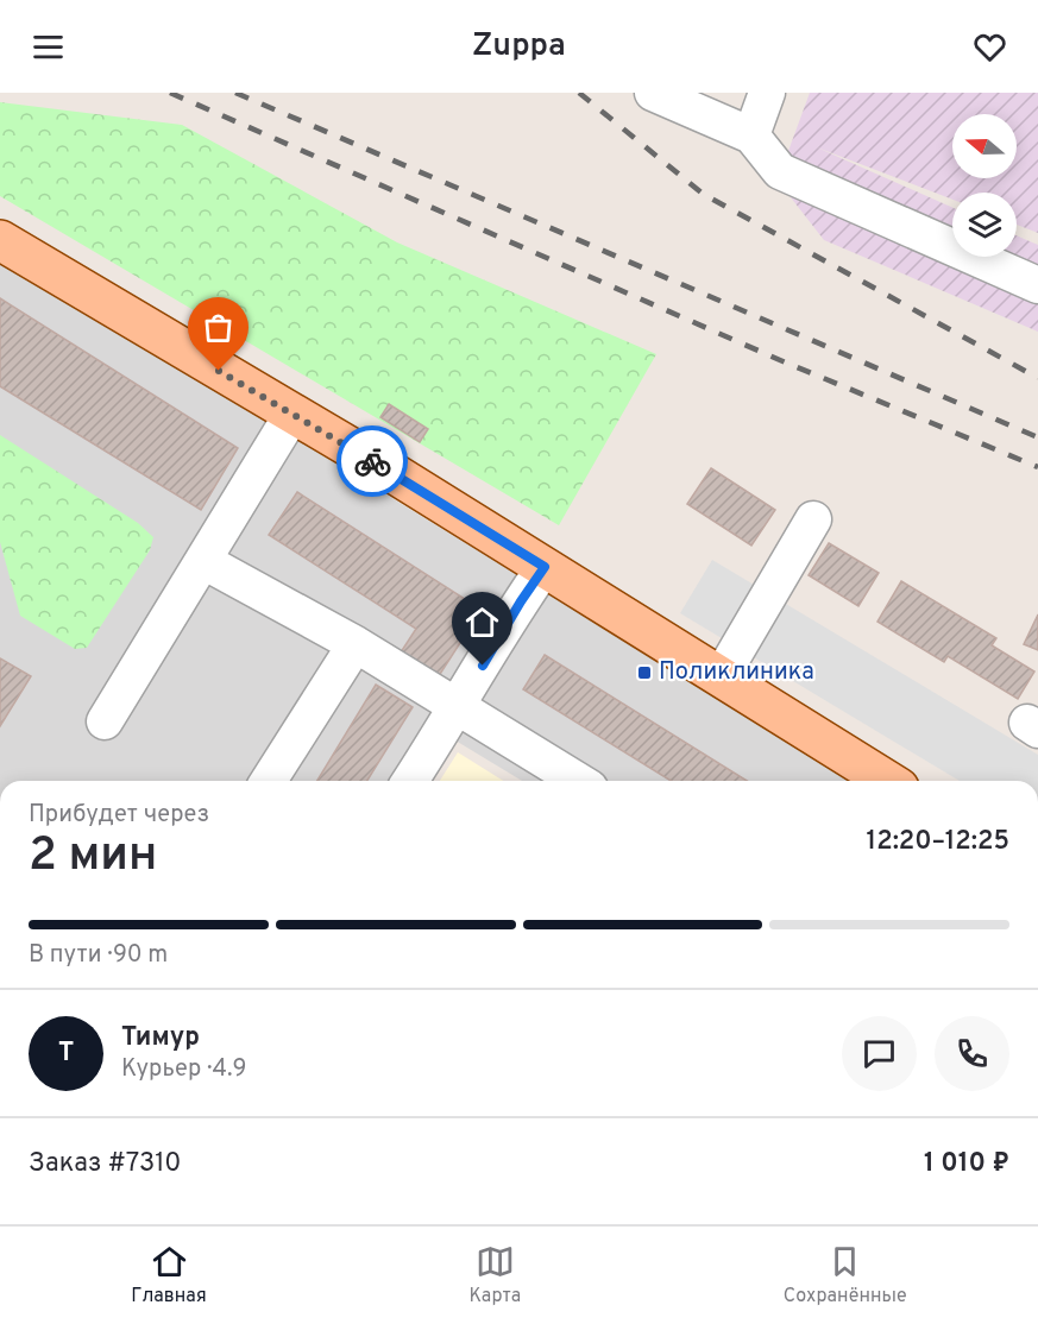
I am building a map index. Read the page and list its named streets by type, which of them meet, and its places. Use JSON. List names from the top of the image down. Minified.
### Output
{"places":{"transit":["Поликлиника"]},"north":"left","page":{"header":"Zuppa","heading":["2 мин","Прибудет через","12:20–12:25"],"panel":["Тимур","Курьер · 4.9","Заказ #7310","1 010 ₽"],"bar":"В пути · 90 m","round":"Т","tabs":["Главная","Карта","Сохранённые"]}}
